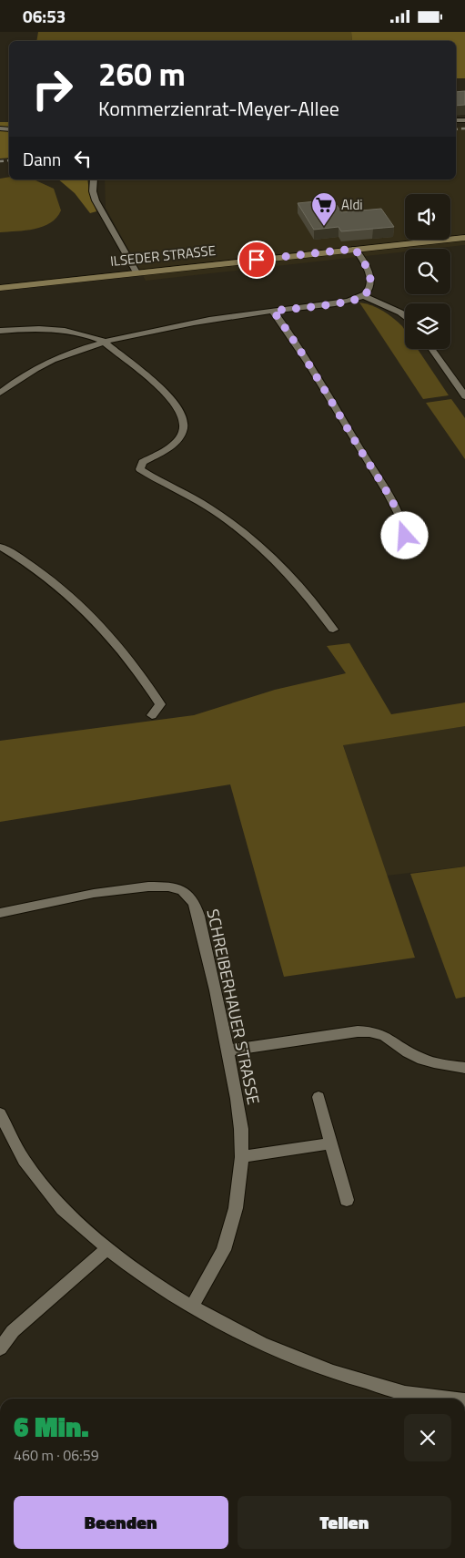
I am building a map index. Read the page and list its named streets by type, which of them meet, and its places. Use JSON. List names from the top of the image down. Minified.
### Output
{"streets":{"street":["ILSEDER STRASSE","SCHREIBERHAUER STRASSE"]},"places":{"supermarket":["Aldi"]},"page":{"status":"06:53","turn":["260 m","Kommerzienrat-Meyer-Allee"],"then":"Dann","heading":["6 Min.","460 m · 06:59"],"buttons":["Beenden","Teilen"]}}
